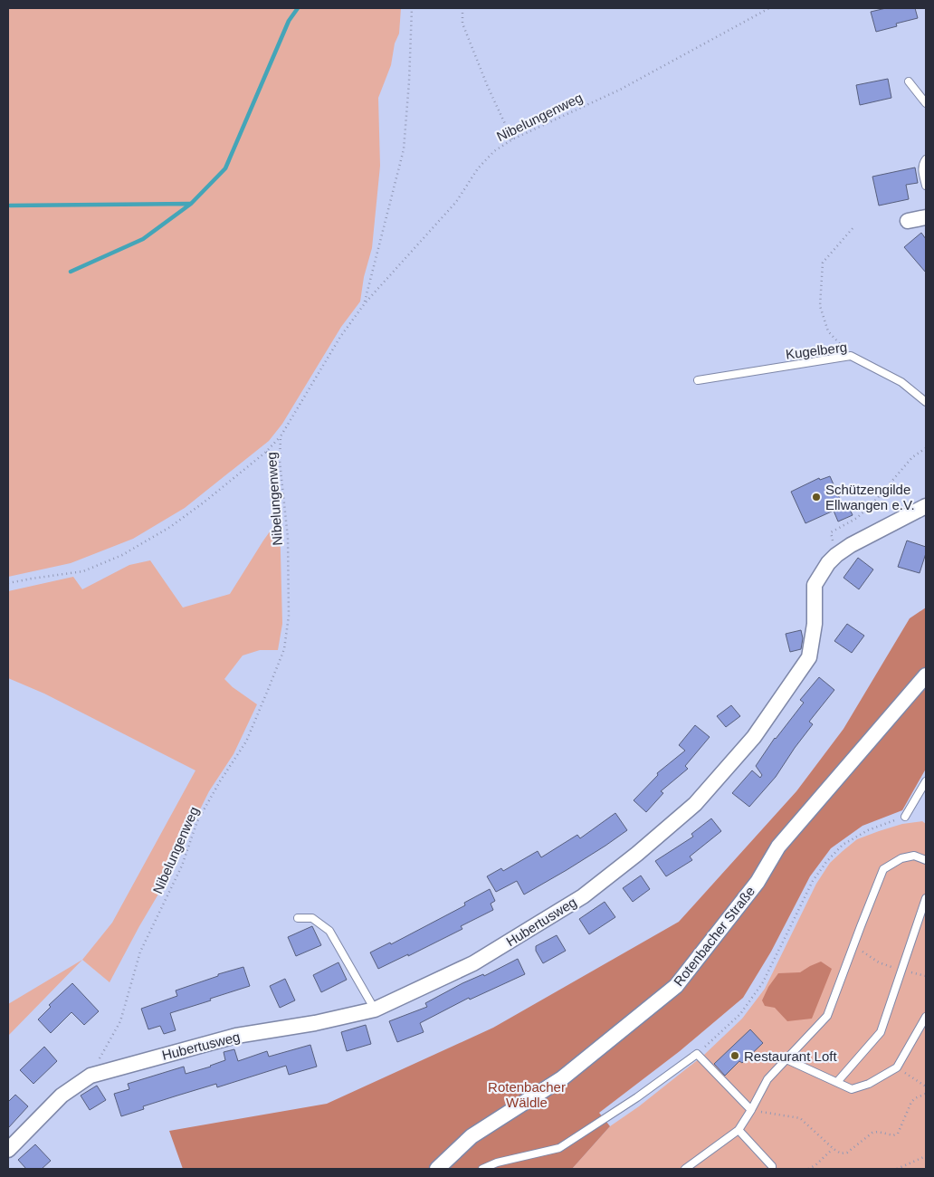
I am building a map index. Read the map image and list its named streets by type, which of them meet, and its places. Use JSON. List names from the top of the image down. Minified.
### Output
{"streets":{"street":["Hubertusweg","Rotenbacher Straße"],"lane":["Kugelberg"],"path":["Nibelungenweg"]},"crossings":[["Nibelungenweg","Hubertusweg"]],"parks":["Rotenbacher Wäldle"],"places":["Schützengilde Ellwangen e.V.","Restaurant Loft"]}
